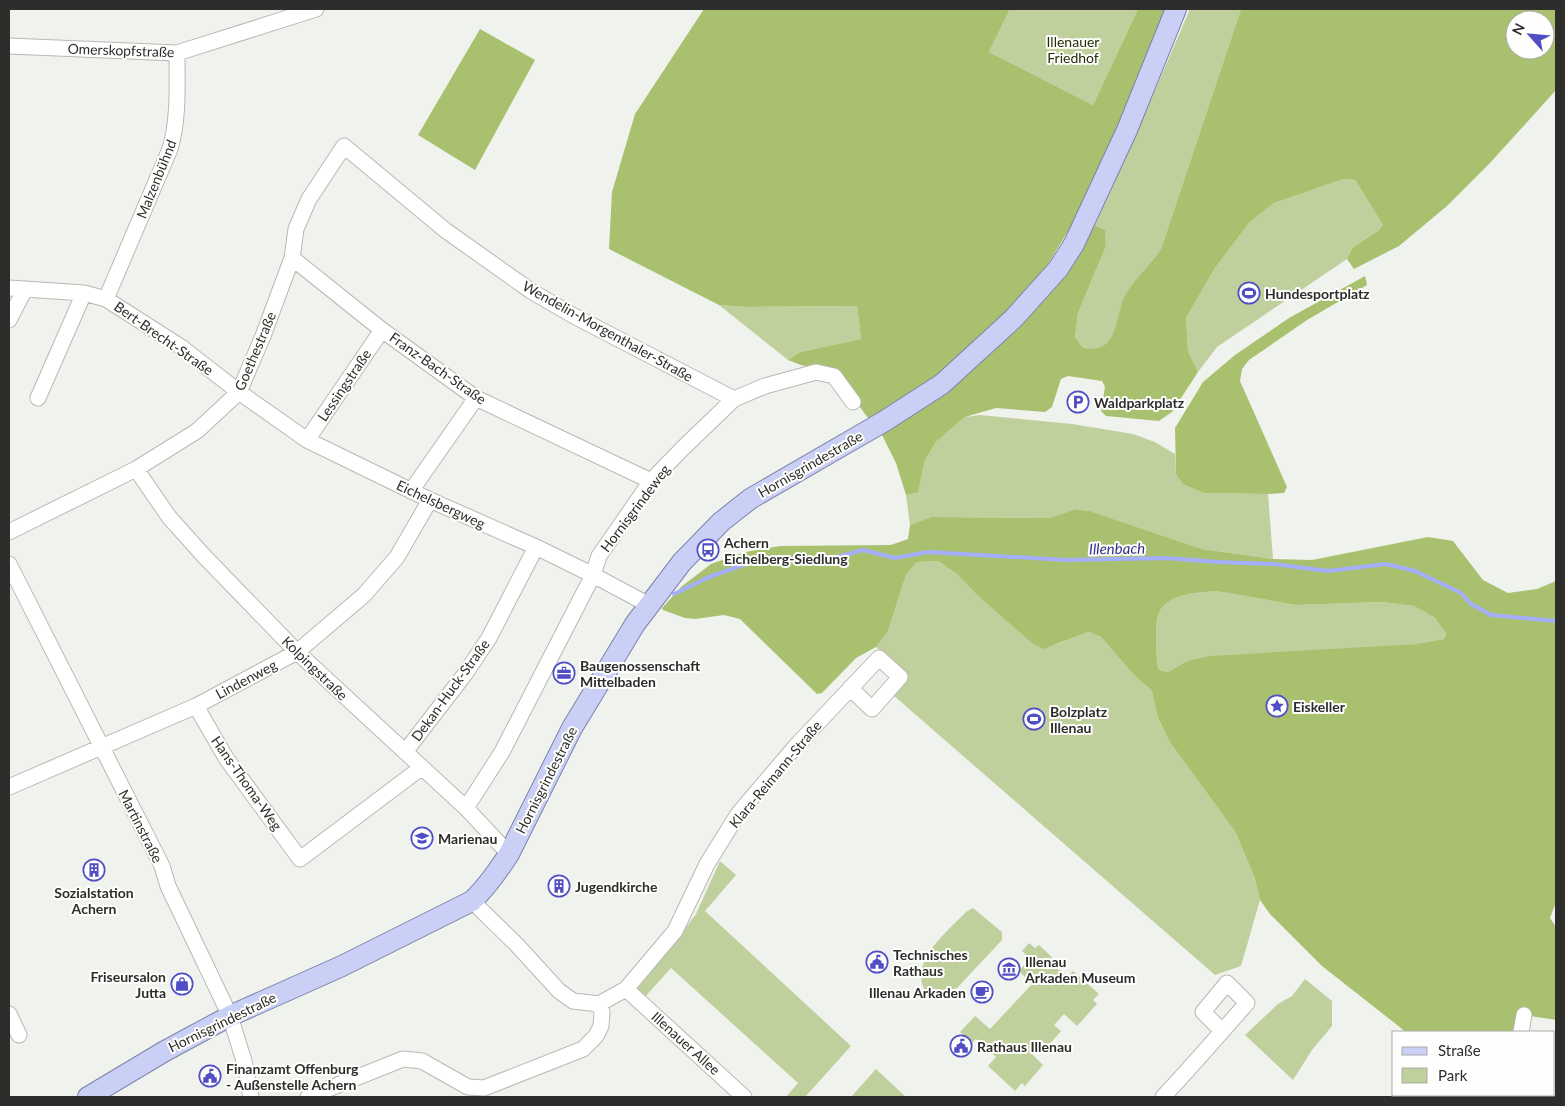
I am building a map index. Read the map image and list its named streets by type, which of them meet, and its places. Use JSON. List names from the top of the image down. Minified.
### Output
{"streets":{"main road":["Hornisgrindestraße"],"street":["Omerskopfstraße","Malzenbühnd","Wendelin-Morgenthaler-Straße","Bert-Brecht-Straße","Goethestraße","Franz-Bach-Straße","Lessingstraße","Eichelsbergweg","Hornisgrindeweg","Kolpingstraße","Lindenweg","Dekan-Huck-Straße","Klara-Reimann-Straße","Hans-Thoma-Weg","Martinstraße","Illenauer Allee"]},"crossings":[["Omerskopfstraße","Malzenbühnd"],["Malzenbühnd","Bert-Brecht-Straße"],["Wendelin-Morgenthaler-Straße","Goethestraße"],["Wendelin-Morgenthaler-Straße","Hornisgrindeweg"],["Bert-Brecht-Straße","Goethestraße"],["Bert-Brecht-Straße","Eichelsbergweg"],["Goethestraße","Franz-Bach-Straße"],["Goethestraße","Eichelsbergweg"],["Goethestraße","Kolpingstraße"],["Franz-Bach-Straße","Lessingstraße"],["Franz-Bach-Straße","Hornisgrindeweg"],["Lessingstraße","Eichelsbergweg"],["Hornisgrindestraße","Eichelsbergweg"],["Hornisgrindestraße","Kolpingstraße"],["Hornisgrindestraße","Martinstraße"],["Eichelsbergweg","Hornisgrindeweg"],["Eichelsbergweg","Lindenweg"],["Eichelsbergweg","Dekan-Huck-Straße"],["Hornisgrindeweg","Kolpingstraße"],["Kolpingstraße","Lindenweg"],["Kolpingstraße","Dekan-Huck-Straße"],["Kolpingstraße","Hans-Thoma-Weg"],["Lindenweg","Hans-Thoma-Weg"],["Lindenweg","Martinstraße"],["Klara-Reimann-Straße","Illenauer Allee"]],"water":["Illenbach"],"parks":["Illenauer Friedhof"],"places":{"sports":["Hundesportplatz","Bolzplatz Illenau"],"parking":["Waldparkplatz"],"bus stop":["Achern Eichelberg-Siedlung"],"office":["Baugenossenschaft Mittelbaden"],"place":["Eiskeller"],"school or university":["Marienau"],"building":["Sozialstation Achern","Jugendkirche"],"public building":["Technisches Rathaus","Rathaus Illenau","Finanzamt Offenburg - Außenstelle Achern"],"museum":["Illenau Arkaden Museum"],"shop":["Friseursalon Jutta"],"cafe":["Illenau Arkaden"]},"legend":["Straße","Park"],"north":"top left"}
